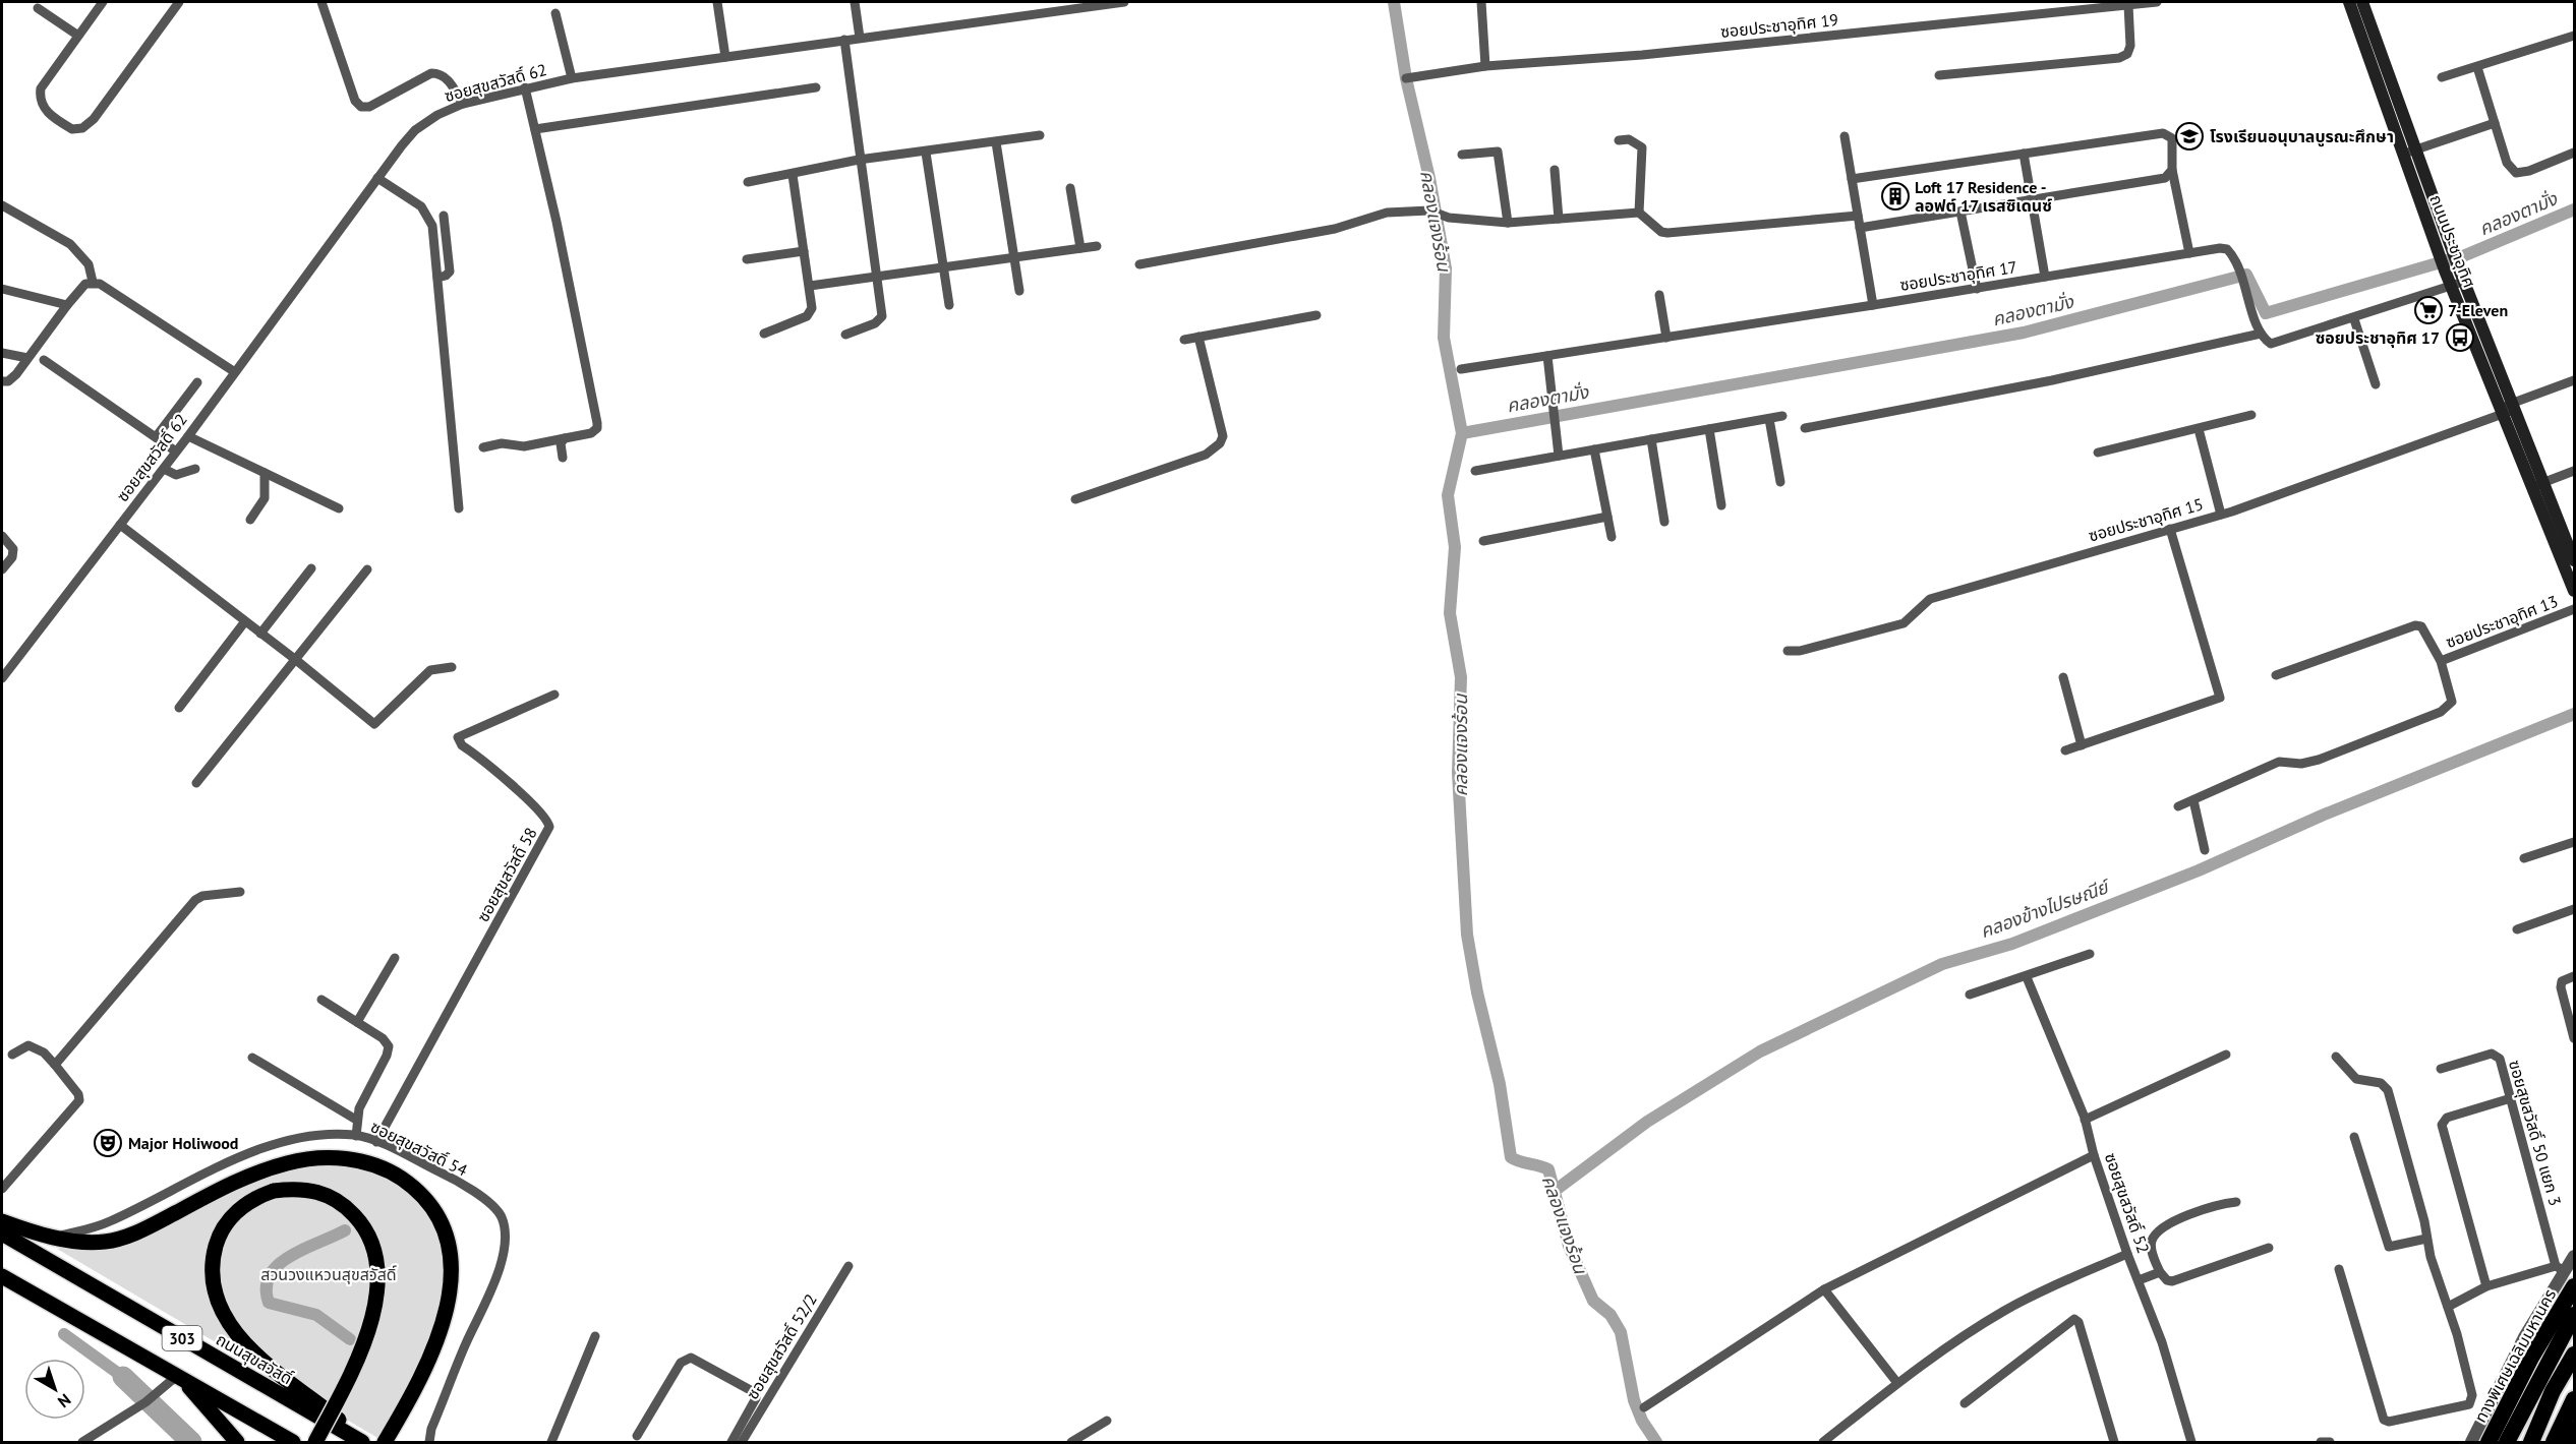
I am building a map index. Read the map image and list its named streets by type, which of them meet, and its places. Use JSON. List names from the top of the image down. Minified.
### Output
{"streets":{"highway":["ทางพิเศษเฉลิมมหานคร"],"main road":["ถนนประชาอุทิศ","303","ถนนสุขสวัสดิ์"],"street":["ซอยประชาอุทิศ 19","ซอยสุขสวัสดิ์ 62","ซอยประชาอุทิศ 17","ซอยประชาอุทิศ 15","ซอยประชาอุทิศ 13","ซอยสุขสวัสดิ์ 58","ฃอยสุขสวัสดิ์ 50 แยก 3","ซอยสุขสวัสดิ์ 54","ซอยสุขสวัสดิ์ 52","ซอยสุขสวัสดิ์ 52/2"]},"crossings":[["ถนนประชาอุทิศ","ซอยประชาอุทิศ 15"],["ซอยสุขสวัสดิ์ 58","ซอยสุขสวัสดิ์ 54"]],"water":["คลองตามั่ง","คลองแจงร้อน","คลองข้างไปรษณีย์"],"parks":["สวนวงแหวนสุขสวัสดิ์"],"places":{"school or university":["โรงเรียนอนุบาลบูรณะศึกษา"],"building":["Loft 17 Residence - ลอฟต์ 17 เรสซิเดนซ์"],"supermarket":["7-Eleven"],"bus stop":["ซอยประชาอุทิศ 17"],"theatre":["Major Holiwood"]},"north":"bottom right"}
